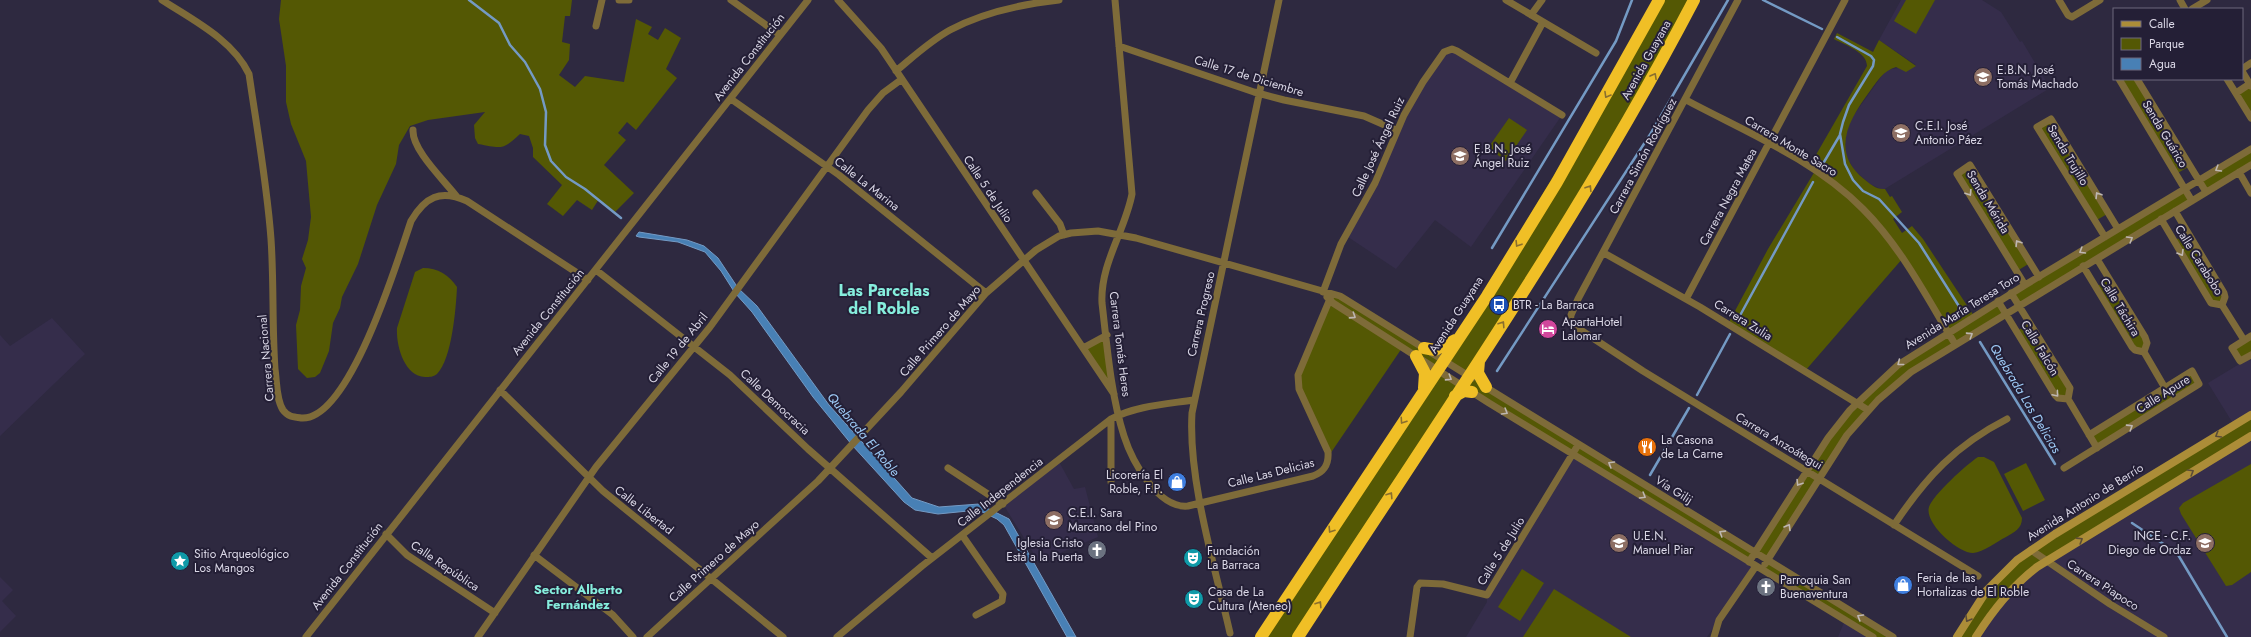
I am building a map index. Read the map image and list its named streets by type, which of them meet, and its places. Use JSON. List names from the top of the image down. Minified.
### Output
{"streets":{"highway":["Avenida Guayana"],"street":["Avenida Constitución","Calle 17 de Diciembre","Senda Guárico","Carrera Monte Sacro","Calle José Ángel Ruiz","Senda Trujillo","Carrera Simón Rodríguez","Calle La Marina","Calle 5 de Julio","Carrera Negra Matea","Senda Mérida","Calle Carabobo","Calle Táchira","Avenida María Teresa Toro","Carrera Progreso","Carrera Zulia","Calle Primero de Mayo","Carrera Tomás Heres","Calle 19 de Abril","Calle Falcón","Carrera Nacional","Calle Apure","Calle Democracia","Carrera Anzoátegui","Calle Las Delicias","Vía Gilij","Calle Independencia","Avenida Antonio de Berrío","Calle Libertad","Calle República","Carrera Piapoco"]},"crossings":[["Avenida Constitución","Calle La Marina"],["Avenida Constitución","Carrera Nacional"],["Avenida Constitución","Calle Democracia"],["Avenida Constitución","Calle Libertad"],["Avenida Constitución","Calle República"],["Avenida Guayana","Calle Primero de Mayo"],["Avenida Guayana","Vía Gilij"],["Calle 17 de Diciembre","Calle José Ángel Ruiz"],["Calle 17 de Diciembre","Carrera Progreso"],["Calle 17 de Diciembre","Carrera Tomás Heres"],["Senda Guárico","Avenida María Teresa Toro"],["Carrera Monte Sacro","Carrera Simón Rodríguez"],["Carrera Monte Sacro","Carrera Negra Matea"],["Carrera Monte Sacro","Avenida María Teresa Toro"],["Calle José Ángel Ruiz","Calle Primero de Mayo"],["Senda Trujillo","Avenida María Teresa Toro"],["Carrera Simón Rodríguez","Carrera Zulia"],["Carrera Simón Rodríguez","Carrera Anzoátegui"],["Calle La Marina","Calle Primero de Mayo"],["Calle La Marina","Calle 19 de Abril"],["Calle 5 de Julio","Calle Primero de Mayo"],["Calle 5 de Julio","Carrera Tomás Heres"],["Calle 5 de Julio","Calle 19 de Abril"],["Calle 5 de Julio","Vía Gilij"],["Carrera Negra Matea","Carrera Zulia"],["Senda Mérida","Avenida María Teresa Toro"],["Calle Carabobo","Avenida María Teresa Toro"],["Calle Táchira","Avenida María Teresa Toro"],["Calle Táchira","Calle Apure"],["Avenida María Teresa Toro","Carrera Zulia"],["Avenida María Teresa Toro","Calle Falcón"],["Avenida María Teresa Toro","Carrera Anzoátegui"],["Avenida María Teresa Toro","Vía Gilij"],["Carrera Progreso","Calle Primero de Mayo"],["Carrera Progreso","Carrera Tomás Heres"],["Carrera Progreso","Calle Las Delicias"],["Carrera Progreso","Calle Independencia"],["Calle Primero de Mayo","Carrera Tomás Heres"],["Calle Primero de Mayo","Calle Democracia"],["Calle Primero de Mayo","Calle Las Delicias"],["Calle Primero de Mayo","Vía Gilij"],["Calle Primero de Mayo","Calle Libertad"],["Carrera Tomás Heres","Calle Las Delicias"],["Carrera Tomás Heres","Calle Independencia"],["Calle 19 de Abril","Calle Democracia"],["Calle 19 de Abril","Calle Libertad"],["Calle 19 de Abril","Calle República"],["Calle Falcón","Calle Apure"],["Calle Democracia","Calle Independencia"],["Avenida Antonio de Berrío","Carrera Piapoco"]],"districts":["Las Parcelas del Roble","Sector Alberto Fernández"],"water":["Quebrada Las Delicias","Quebrada El Roble"],"places":{"school or university":["E.B.N. José Tomás Machado","C.E.I. José Antonio Páez","E.B.N. José Ángel Ruiz","C.E.I. Sara Marcano del Pino","U.E.N. Manuel Piar","INCE - C.F. Diego de Ordaz"],"bus stop":["BTR - La Barraca"],"hotel":["ApartaHotel Lalomar"],"restaurant":["La Casona de La Carne"],"shop":["Licorería El Roble, F.P.","Feria de las Hortalizas de El Roble"],"church":["Iglesia Cristo Está a la Puerta","Parroquia San Buenaventura"],"theatre":["Fundación La Barraca","Casa de La Cultura (Ateneo)"],"place":["Sitio Arqueológico Los Mangos"]},"legend":["Calle","Parque","Agua"]}
